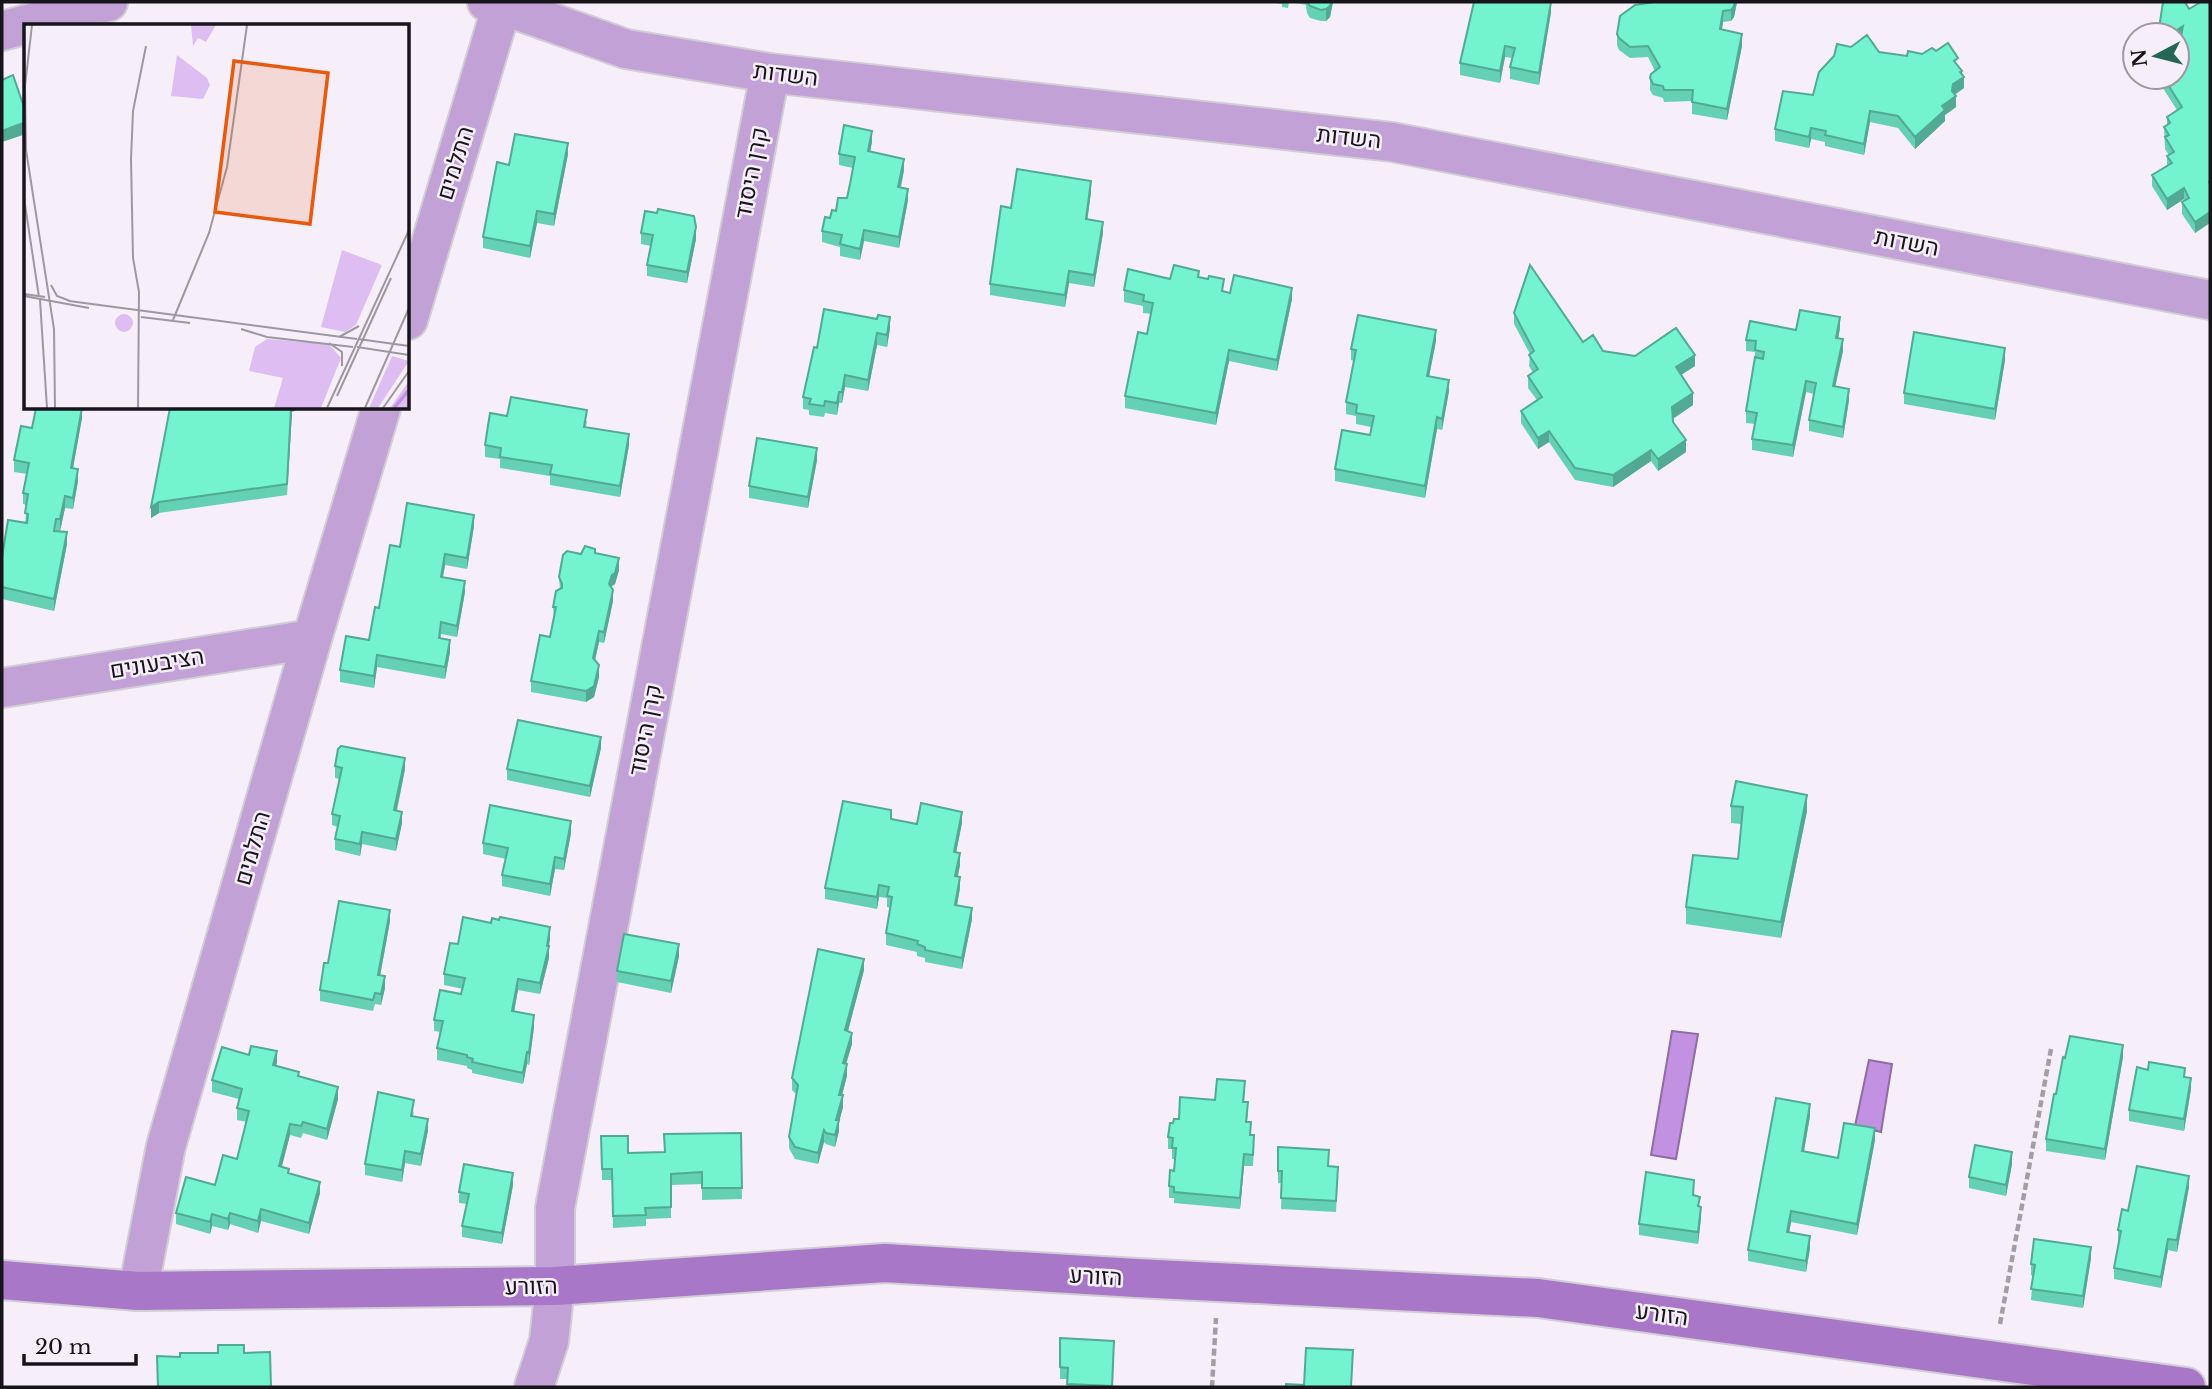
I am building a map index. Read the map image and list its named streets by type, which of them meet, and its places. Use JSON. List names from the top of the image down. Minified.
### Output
{"streets":{"street":["השדות","התלמים","קרן היסוד","הציבעונים","הזורע"]},"crossings":[["השדות","התלמים"],["השדות","קרן היסוד"],["התלמים","הציבעונים"],["התלמים","הזורע"],["קרן היסוד","הזורע"]],"scale_bar":"20 m","north":"left"}
